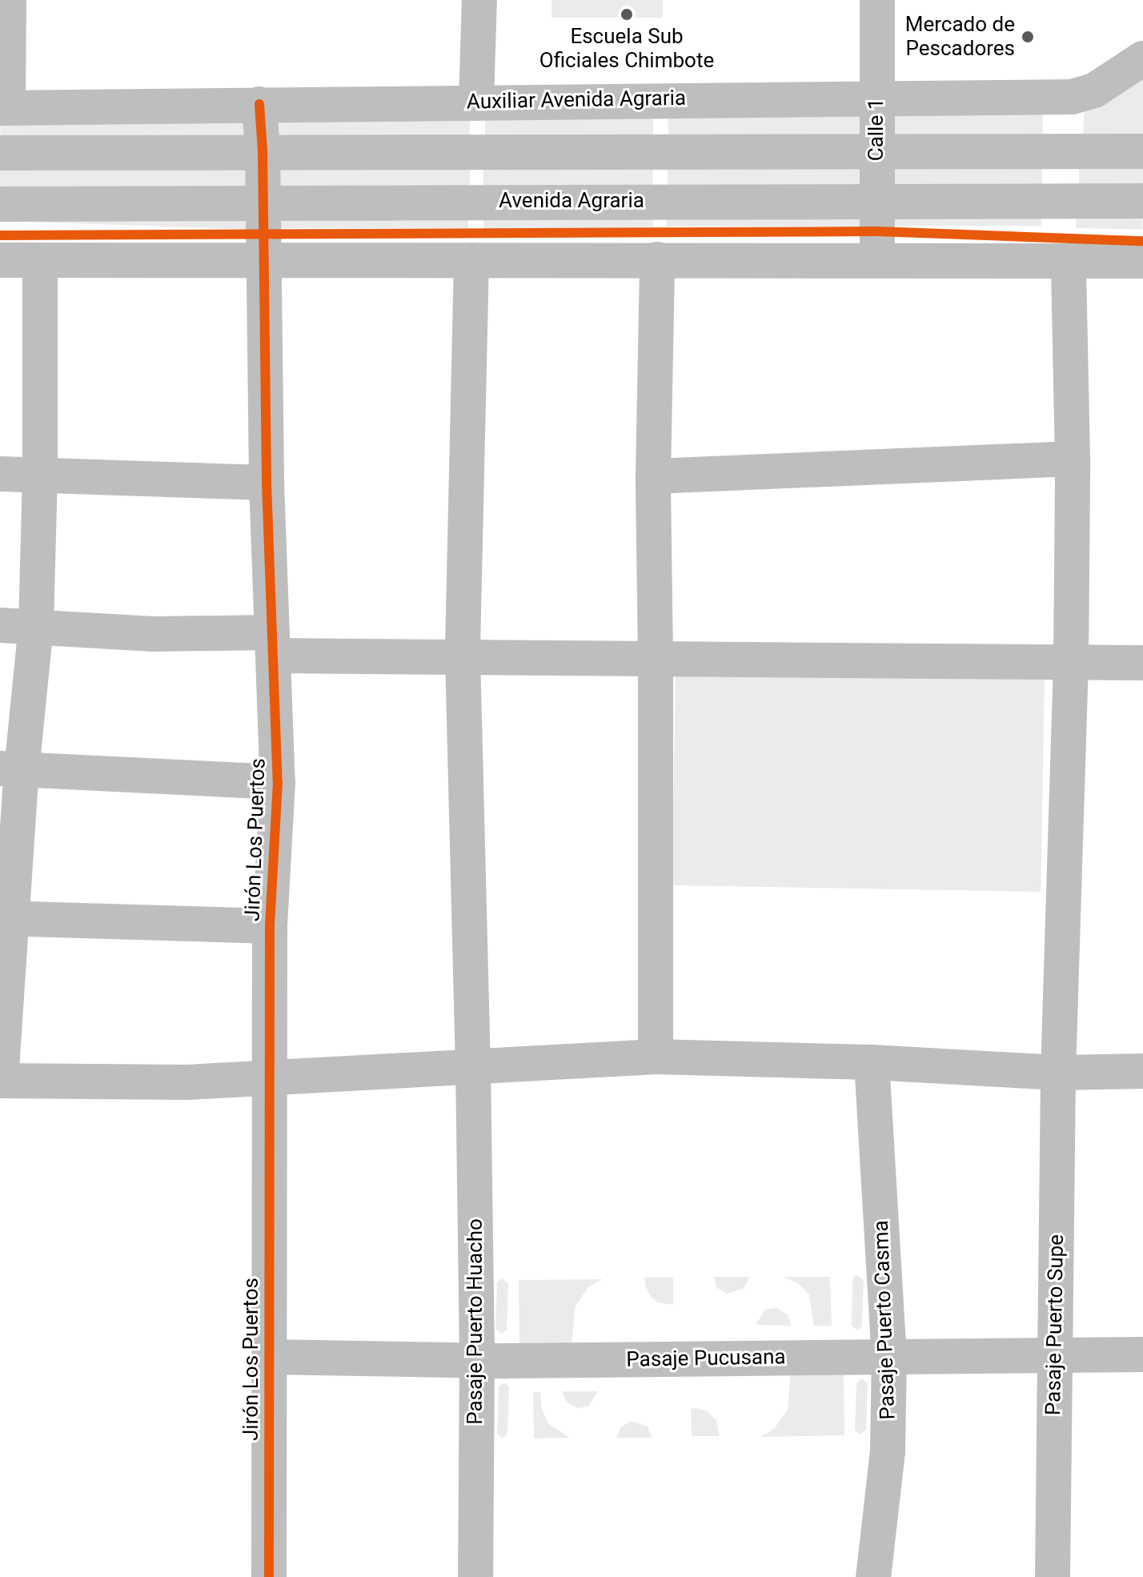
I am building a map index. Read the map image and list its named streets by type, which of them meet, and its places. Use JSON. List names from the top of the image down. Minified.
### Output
{"streets":{"street":["Auxiliar Avenida Agraria","Calle 1","Avenida Agraria","Jirón Los Puertos","Pasaje Puerto Casma","Pasaje Puerto Huacho","Pasaje Puerto Supe","Pasaje Pucusana"]},"crossings":[["Auxiliar Avenida Agraria","Calle 1"],["Auxiliar Avenida Agraria","Jirón Los Puertos"],["Calle 1","Avenida Agraria"],["Avenida Agraria","Jirón Los Puertos"],["Jirón Los Puertos","Pasaje Pucusana"],["Pasaje Puerto Casma","Pasaje Pucusana"],["Pasaje Puerto Huacho","Pasaje Pucusana"],["Pasaje Puerto Supe","Pasaje Pucusana"]],"places":["Escuela Sub Oficiales Chimbote","Mercado de Pescadores"]}
